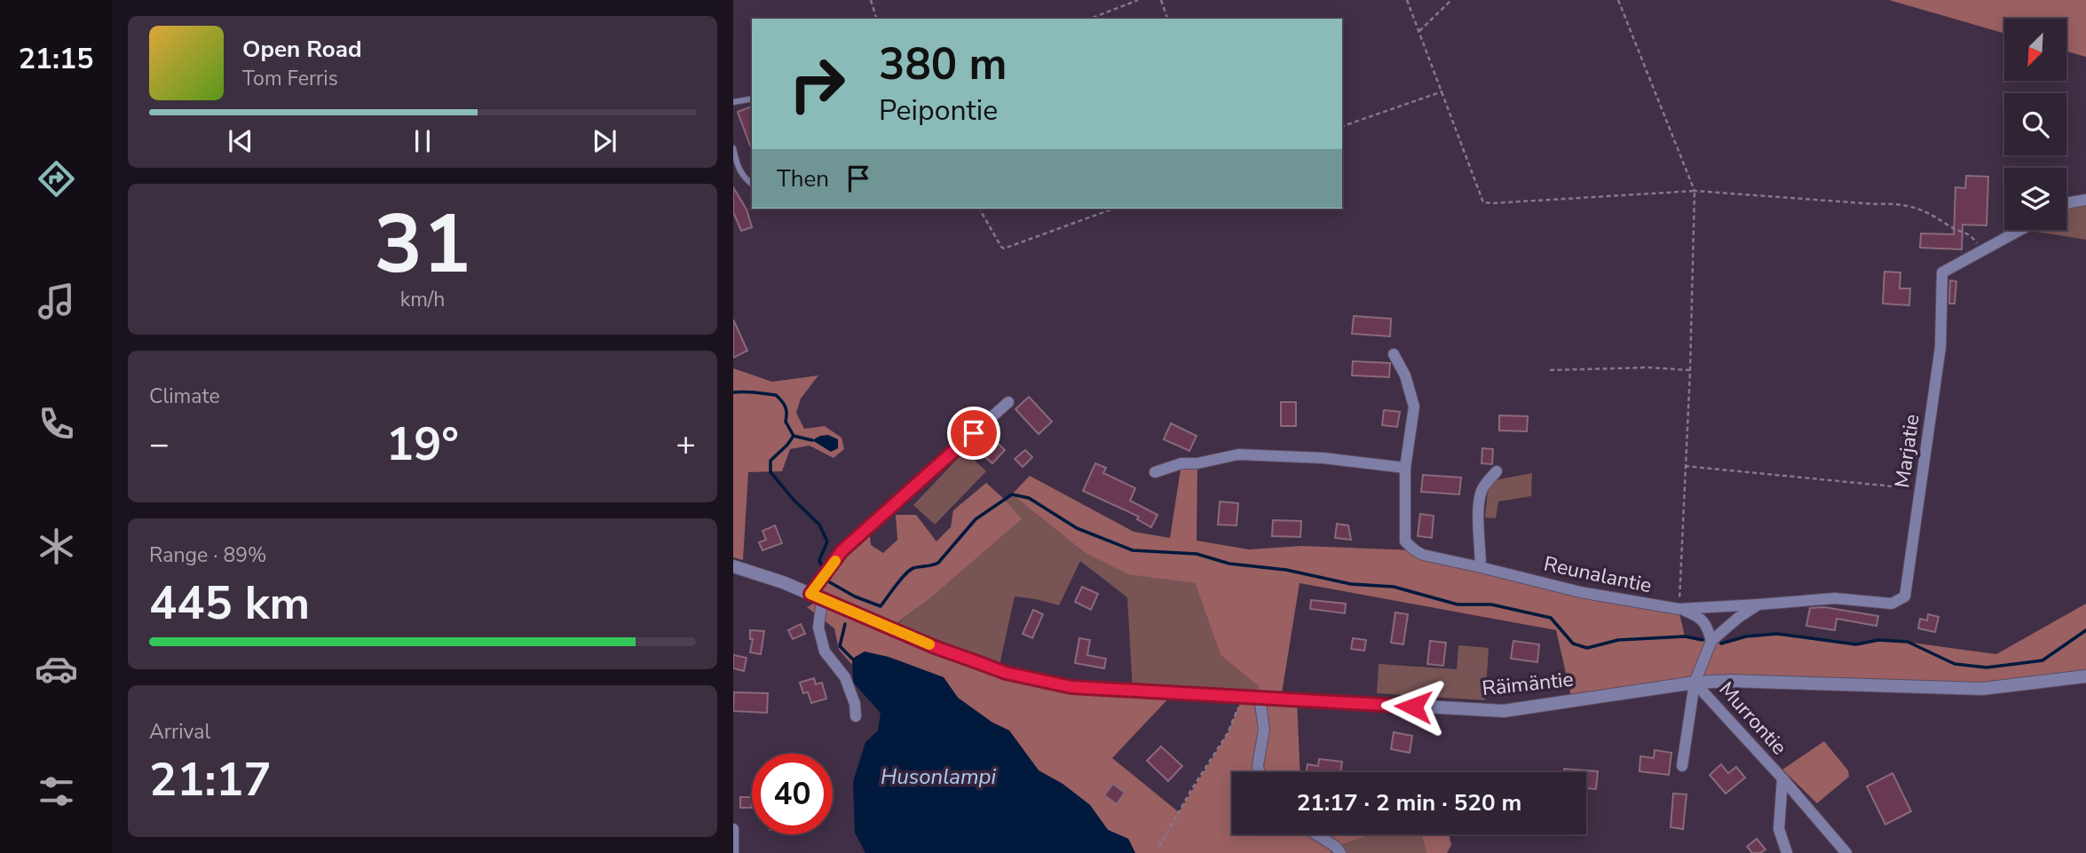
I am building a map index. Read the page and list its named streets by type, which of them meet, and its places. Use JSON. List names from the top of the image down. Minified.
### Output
{"streets":{"street":["Marjatie","Reunalantie","Räimäntie","Murrontie"]},"crossings":[["Marjatie","Reunalantie"],["Räimäntie","Murrontie"]],"water":["Husonlampi"],"north":"bottom left","page":{"tabs":"21:15","turn":["380 m","Peipontie"],"song":["Open Road","Tom Ferris"],"then":"Then","tile":[["31","km/h"],"Climate",["Range · 89%","445 km"],["Arrival","21:17"]],"heat":["−","19°","+"],"limit":"40","trip":"21:17 · 2 min · 520 m"}}
